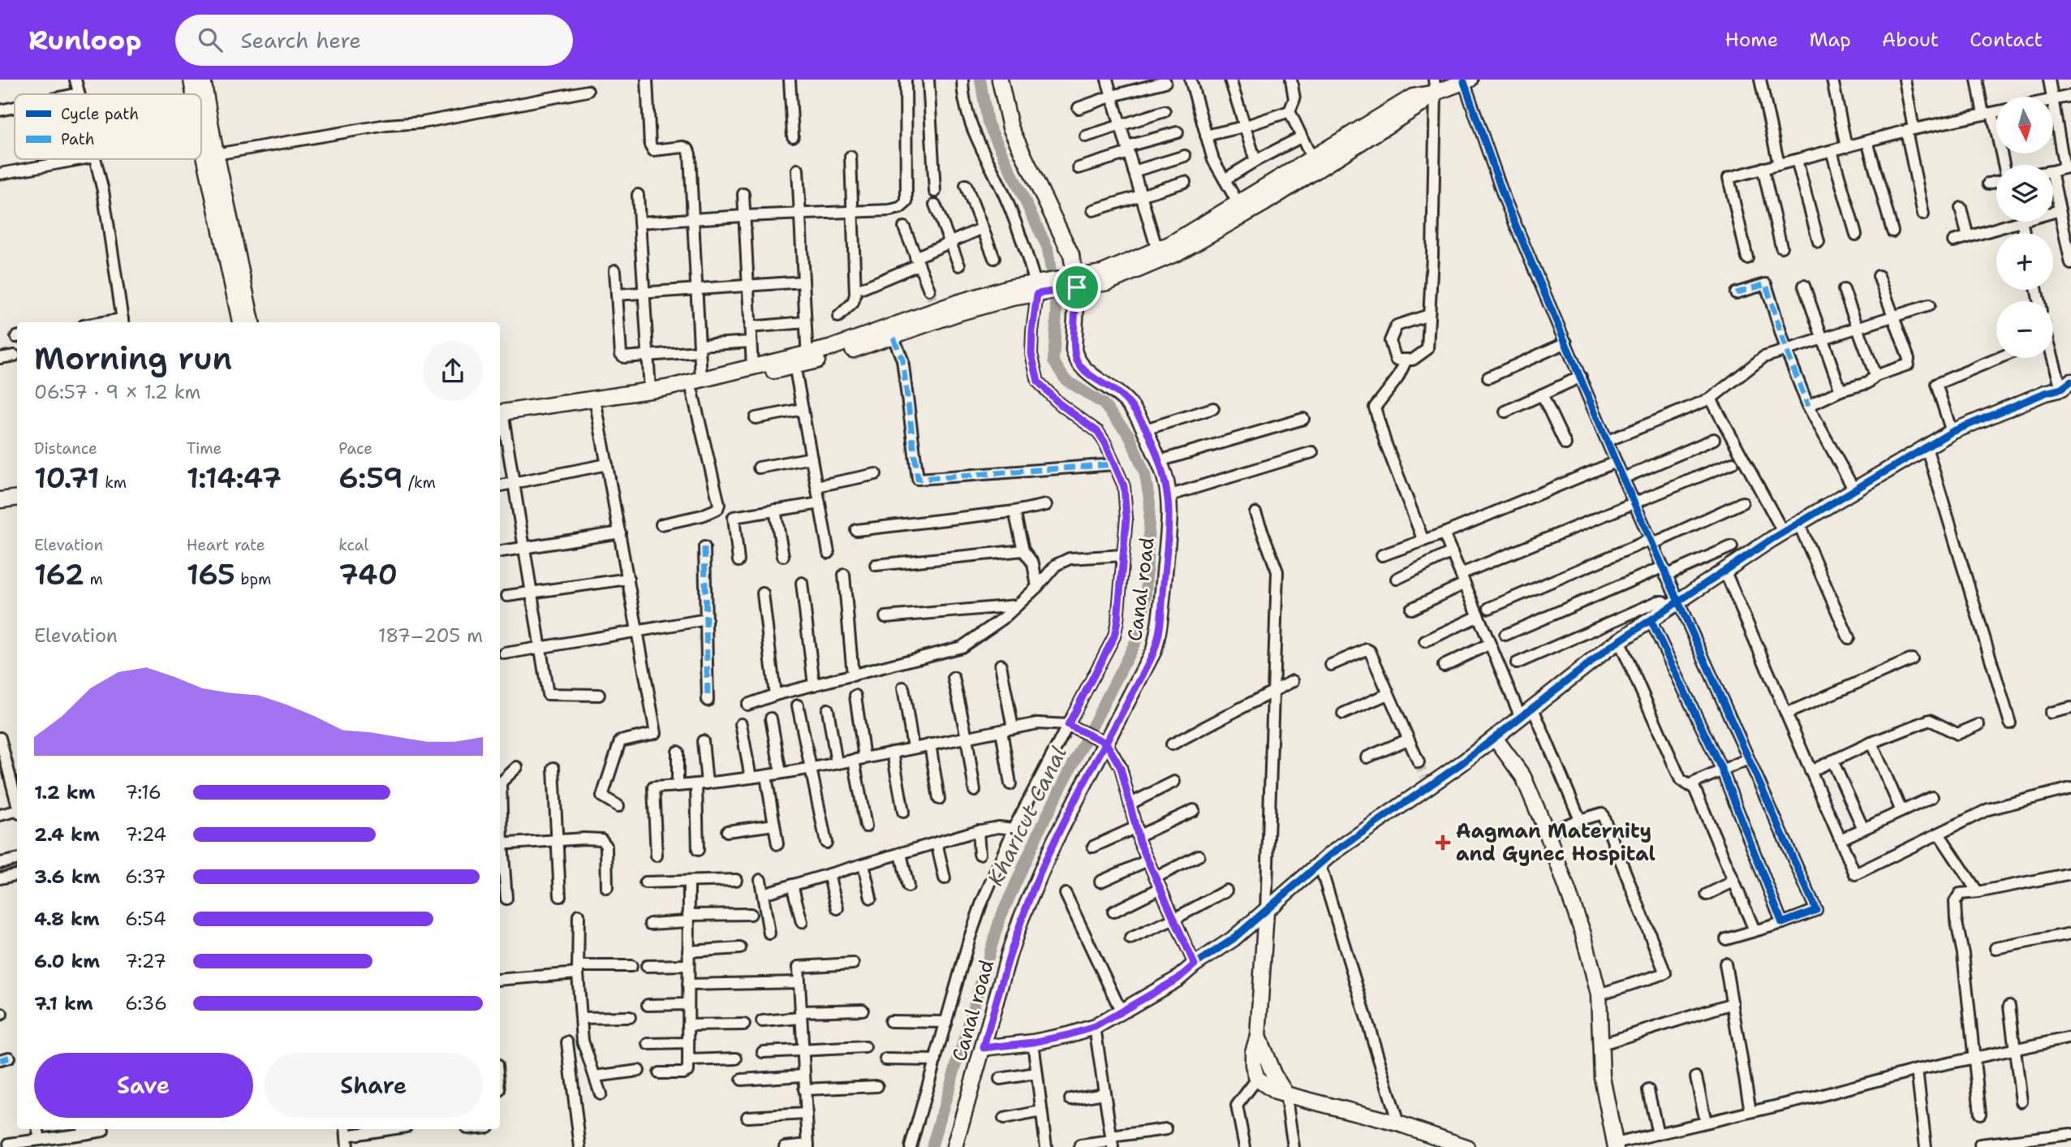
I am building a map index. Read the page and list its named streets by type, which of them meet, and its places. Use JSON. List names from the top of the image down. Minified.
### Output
{"streets":{"street":["Canal road"]},"water":["Kharicut Canal"],"places":{"health":["Aagman Maternity and Gynec Hospital"]},"legend":["Cycle path","Path"],"north":"bottom","page":{"header":"Runloop","search":"Search here","nav":["Home","Map","About","Contact"],"map_buttons":["+","−"],"heading":["Morning run","06:57 · 9 × 1.2 km"],"stats":[["Distance","10.71 km"],["Time","1:14:47"],["Pace","6:59 /km"],["Elevation","162 m"],["Heart rate","165 bpm"],["kcal","740"]],"chart":["Elevation","187–205 m"],"list":[{"name":"1.2 km","note":"7:16"},{"name":"2.4 km","note":"7:24"},{"name":"3.6 km","note":"6:37"},{"name":"4.8 km","note":"6:54"},{"name":"6.0 km","note":"7:27"},{"name":"7.1 km","note":"6:36"}],"buttons":["Save","Share"]}}
